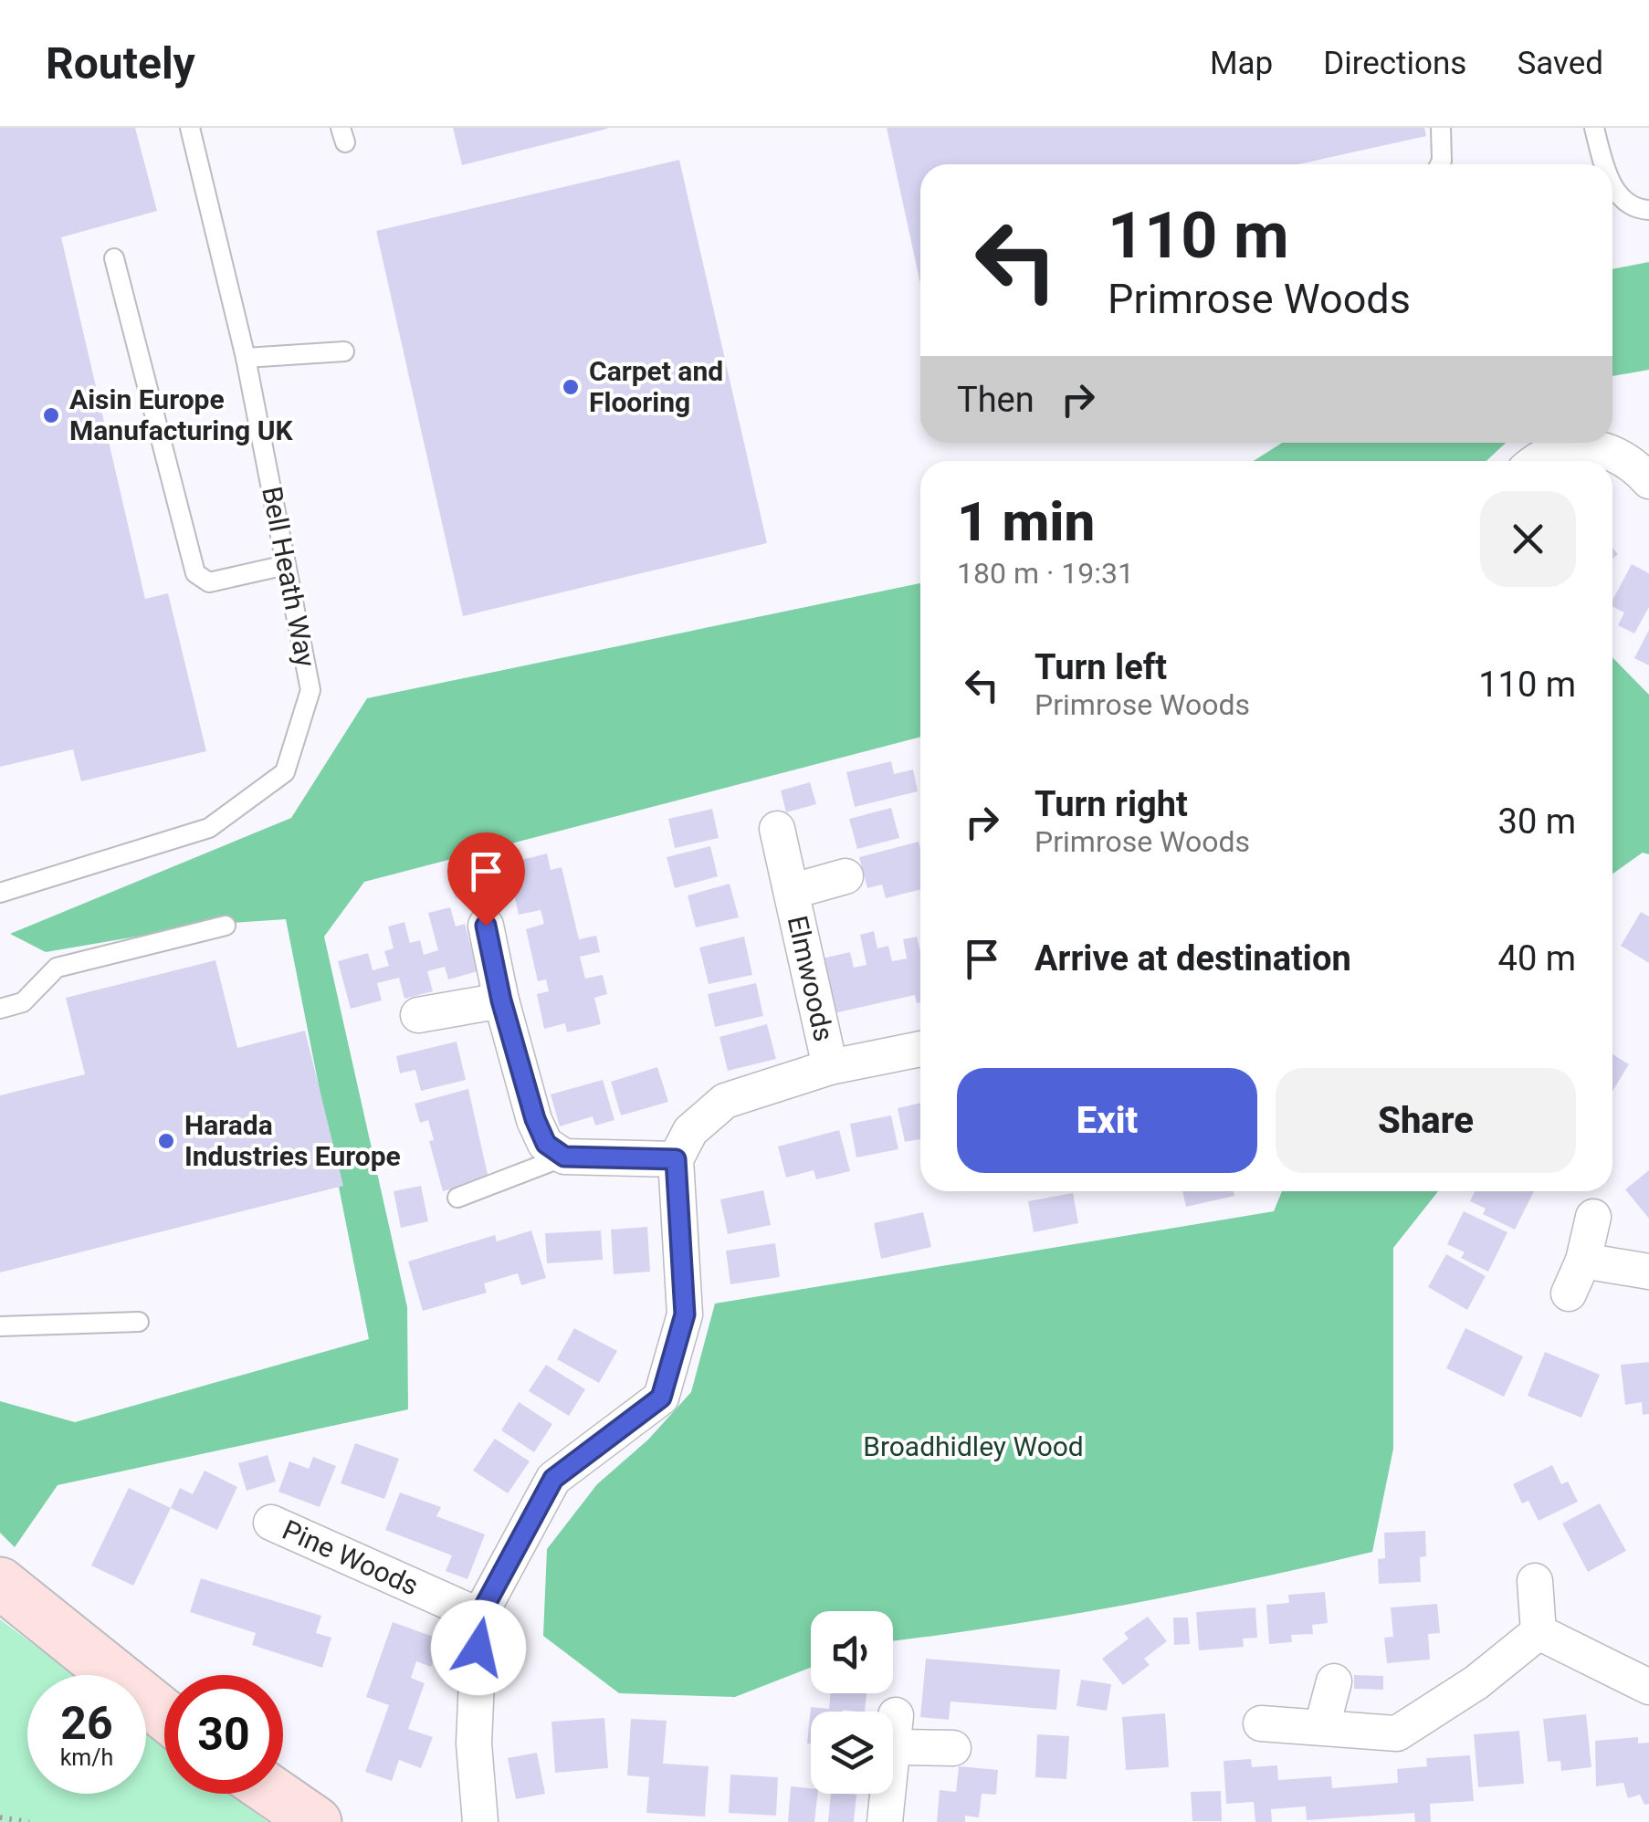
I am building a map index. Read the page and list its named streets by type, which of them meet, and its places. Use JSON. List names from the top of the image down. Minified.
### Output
{"streets":{"street":["Elmwoods","Pine Woods"],"lane":["Bell Heath Way"]},"parks":["Broadhidley Wood"],"places":["Carpet and Flooring","Aisin Europe Manufacturing UK","Harada Industries Europe"],"page":{"header":"Routely","nav":["Map","Directions","Saved"],"turn":["110 m","Primrose Woods"],"then":"Then","heading":["1 min","180 m · 19:31"],"list":[{"name":"Turn left","note":"Primrose Woods","value":"110 m"},{"name":"Turn right","note":"Primrose Woods","value":"30 m"},{"name":"Arrive at destination","value":"40 m"}],"buttons":["Exit","Share"],"speed":"26 km/h","limit":"30"}}
